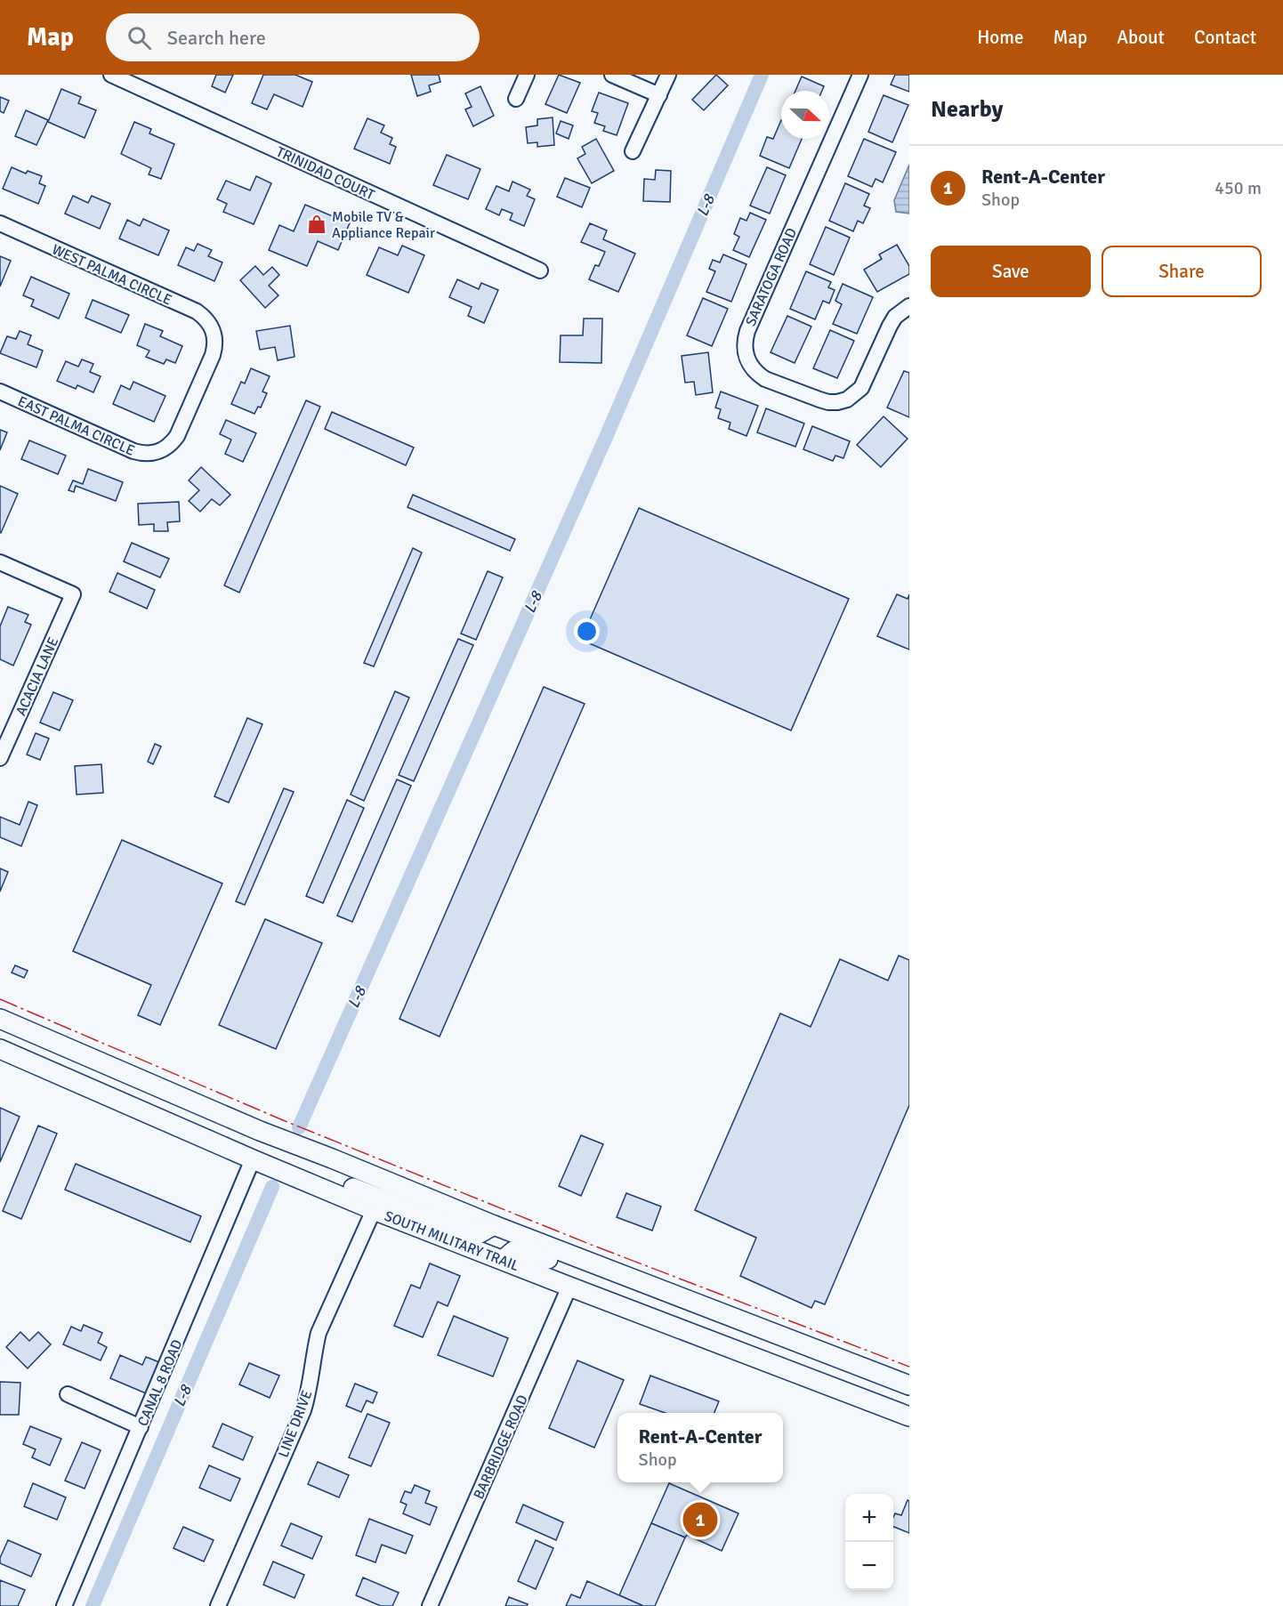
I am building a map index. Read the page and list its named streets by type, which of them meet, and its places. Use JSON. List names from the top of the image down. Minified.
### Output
{"streets":{"main road":["SOUTH MILITARY TRAIL"],"street":["TRINIDAD COURT","WEST PALMA CIRCLE","SARATOGA ROAD","EAST PALMA CIRCLE","ACACIA LANE","CANAL 8 ROAD","LINE DRIVE","BARBRIDGE ROAD"]},"crossings":[["WEST PALMA CIRCLE","EAST PALMA CIRCLE"],["SOUTH MILITARY TRAIL","CANAL 8 ROAD"],["SOUTH MILITARY TRAIL","LINE DRIVE"],["SOUTH MILITARY TRAIL","BARBRIDGE ROAD"]],"water":["L-8"],"places":{"shop":["Mobile TV & Appliance Repair"]},"north":"right","page":{"header":"Map","search":"Search here","nav":["Home","Map","About","Contact"],"heading":"Nearby","list":[{"mark":"1","name":"Rent-A-Center","note":"Shop","value":"450 m"}],"buttons":["Save","Share"],"popup":["Rent-A-Center","Shop"],"map_buttons":["+","−"],"pins":"1"}}
